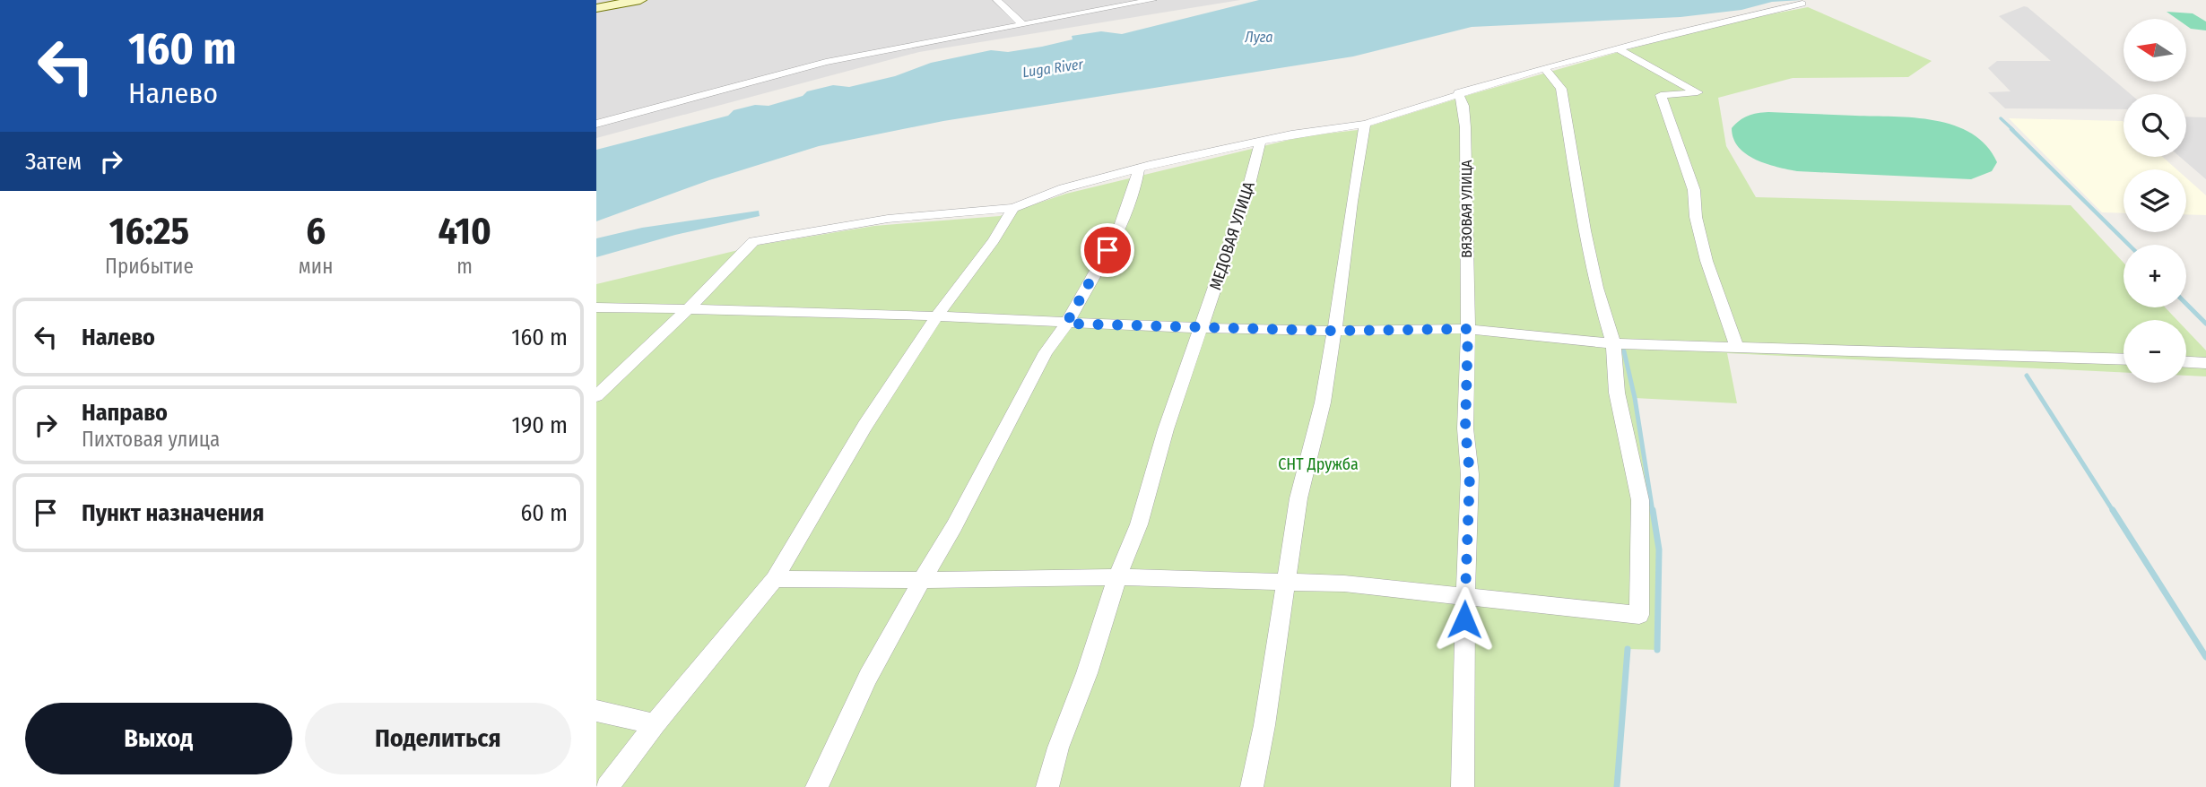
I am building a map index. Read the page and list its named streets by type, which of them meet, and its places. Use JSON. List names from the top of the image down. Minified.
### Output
{"streets":{"street":["ВЯЗОВАЯ УЛИЦА","МЕДОВАЯ УЛИЦА"]},"water":["Луга","Luga River"],"parks":["СНТ Дружба"],"north":"left","page":{"turn":["160 m","Налево"],"map_buttons":["+","−"],"then":"Затем","eta":["16:25","Прибытие","6","мин","410","m"],"list":[{"name":"Налево","value":"160 m"},{"name":"Направо","note":"Пихтовая улица","value":"190 m"},{"name":"Пункт назначения","value":"60 m"}],"buttons":["Выход","Поделиться"]}}
